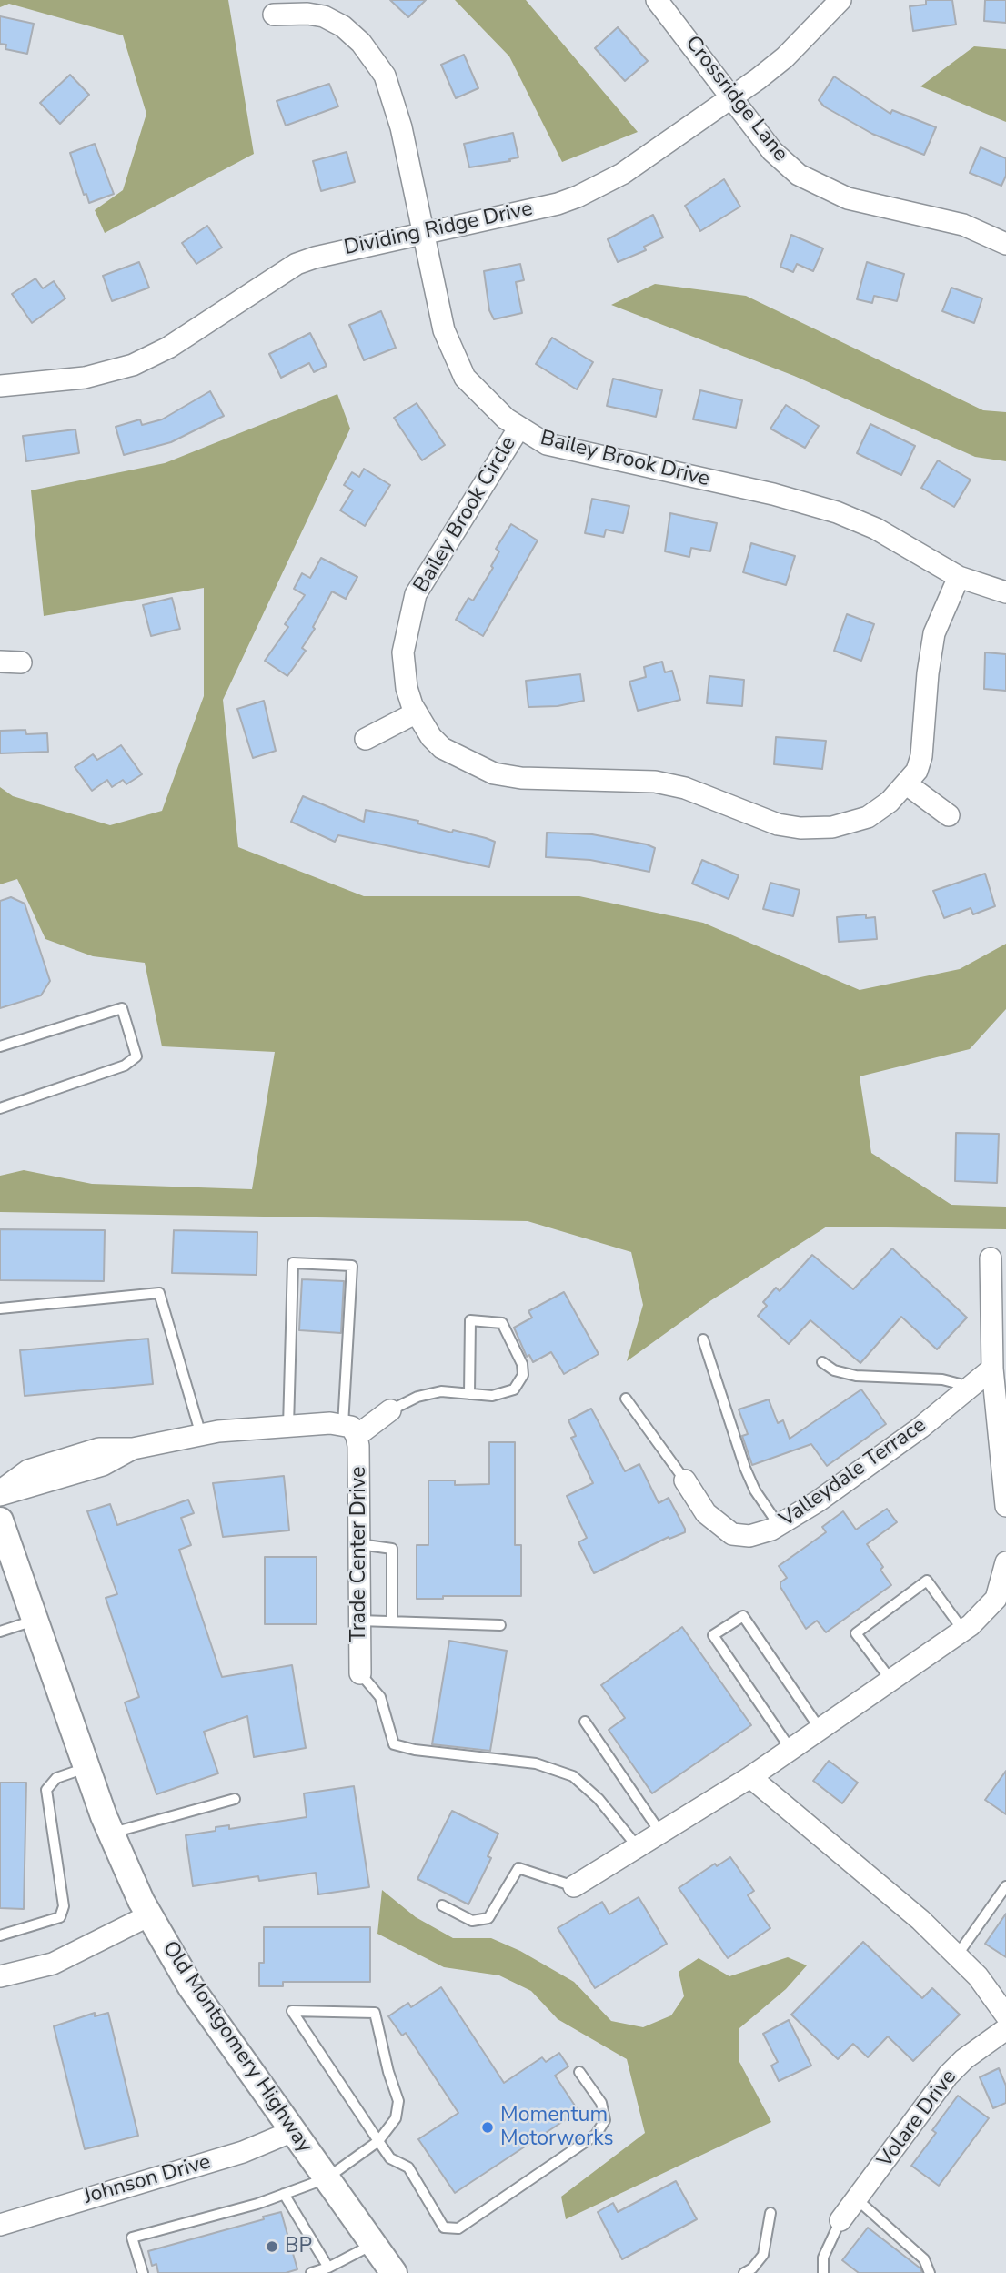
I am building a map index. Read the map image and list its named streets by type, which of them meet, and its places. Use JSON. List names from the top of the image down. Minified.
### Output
{"streets":{"street":["Crossridge Lane","Dividing Ridge Drive","Bailey Brook Drive","Bailey Brook Circle","Valleydale Terrace","Trade Center Drive","Old Montgomery Highway","Volare Drive","Johnson Drive"]},"crossings":[["Crossridge Lane","Dividing Ridge Drive"],["Dividing Ridge Drive","Bailey Brook Drive"],["Bailey Brook Drive","Bailey Brook Circle"],["Old Montgomery Highway","Johnson Drive"]],"places":["Momentum Motorworks","BP"]}
